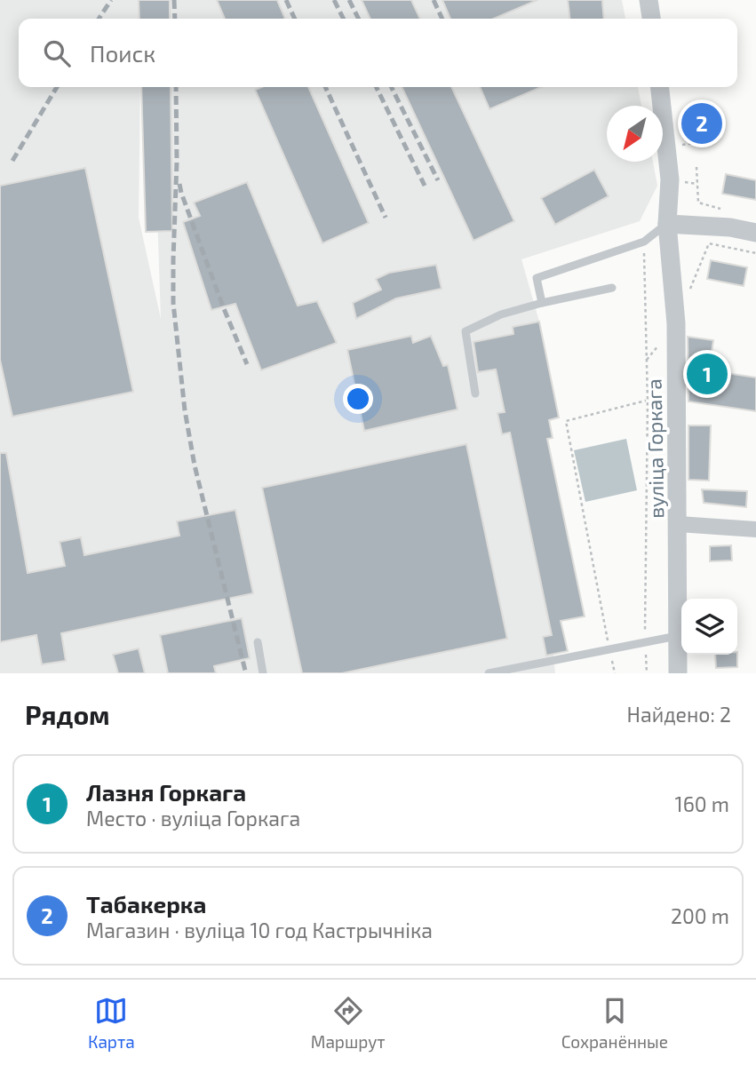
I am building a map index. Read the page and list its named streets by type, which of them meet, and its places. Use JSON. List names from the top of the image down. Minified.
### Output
{"streets":{"street":["вуліца Горкага"]},"north":"bottom left","page":{"search":"Поиск","pins":["2","1"],"heading":["Рядом","Найдено: 2"],"list":[{"mark":"1","name":"Лазня Горкага","note":"Место · вуліца Горкага","value":"160 m"},{"mark":"2","name":"Табакерка","note":"Магазин · вуліца 10 год Кастрычніка","value":"200 m"}],"nav":["Карта","Маршрут","Сохранённые"]}}
